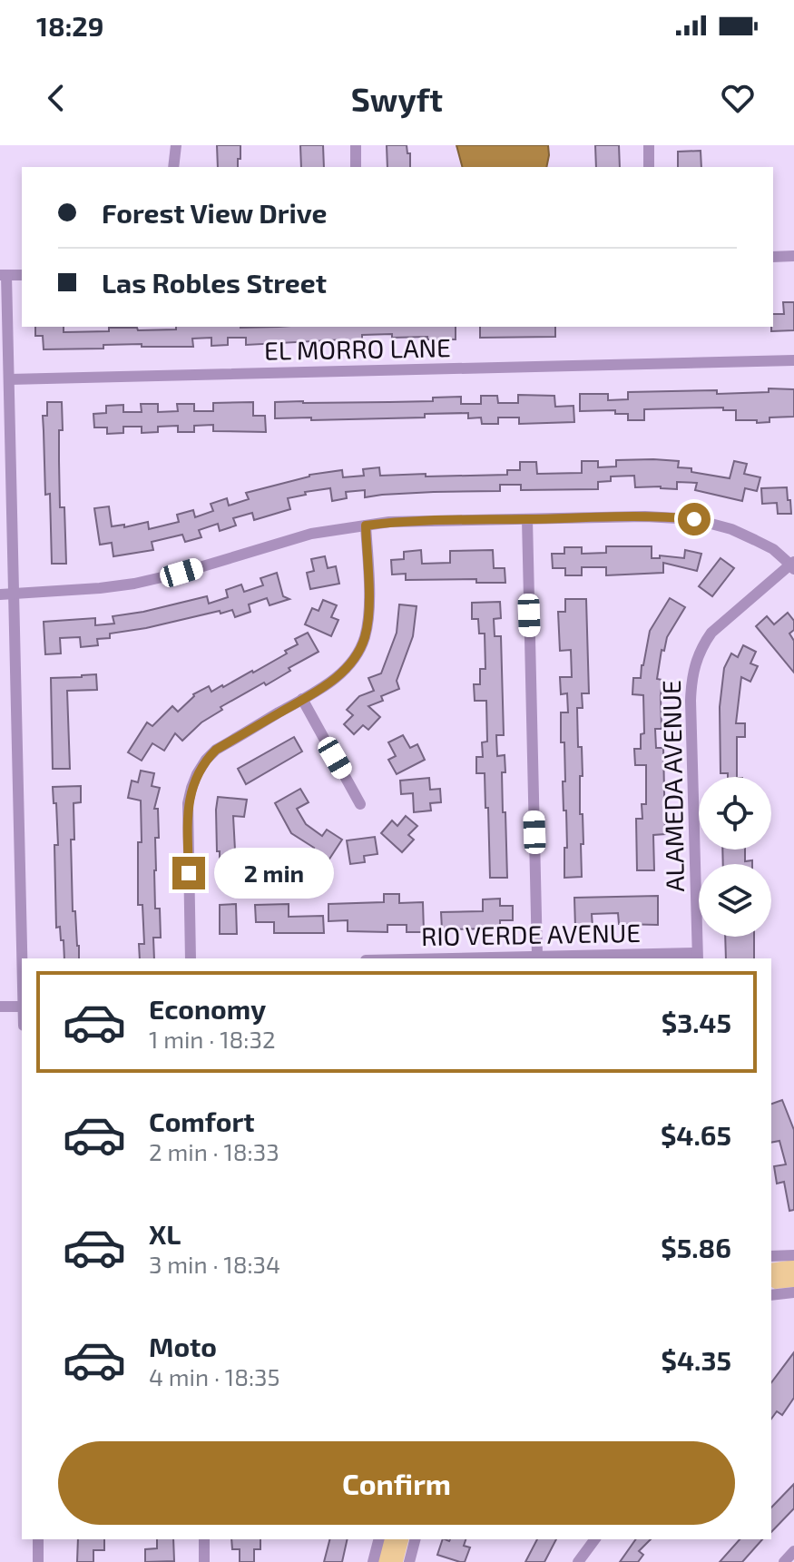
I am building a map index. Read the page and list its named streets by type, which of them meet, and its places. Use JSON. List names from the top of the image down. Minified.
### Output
{"streets":{"street":["EL MORRO LANE","ALAMEDA AVENUE","RIO VERDE AVENUE"]},"crossings":[["ALAMEDA AVENUE","RIO VERDE AVENUE"]],"page":{"status":"18:29","header":"Swyft","banner":["Forest View Drive","Las Robles Street"],"bubble":"2 min","list":[{"name":"Economy","note":"1 min · 18:32","value":"$3.45"},{"name":"Comfort","note":"2 min · 18:33","value":"$4.65"},{"name":"XL","note":"3 min · 18:34","value":"$5.86"},{"name":"Moto","note":"4 min · 18:35","value":"$4.35"}],"buttons":"Confirm"}}
